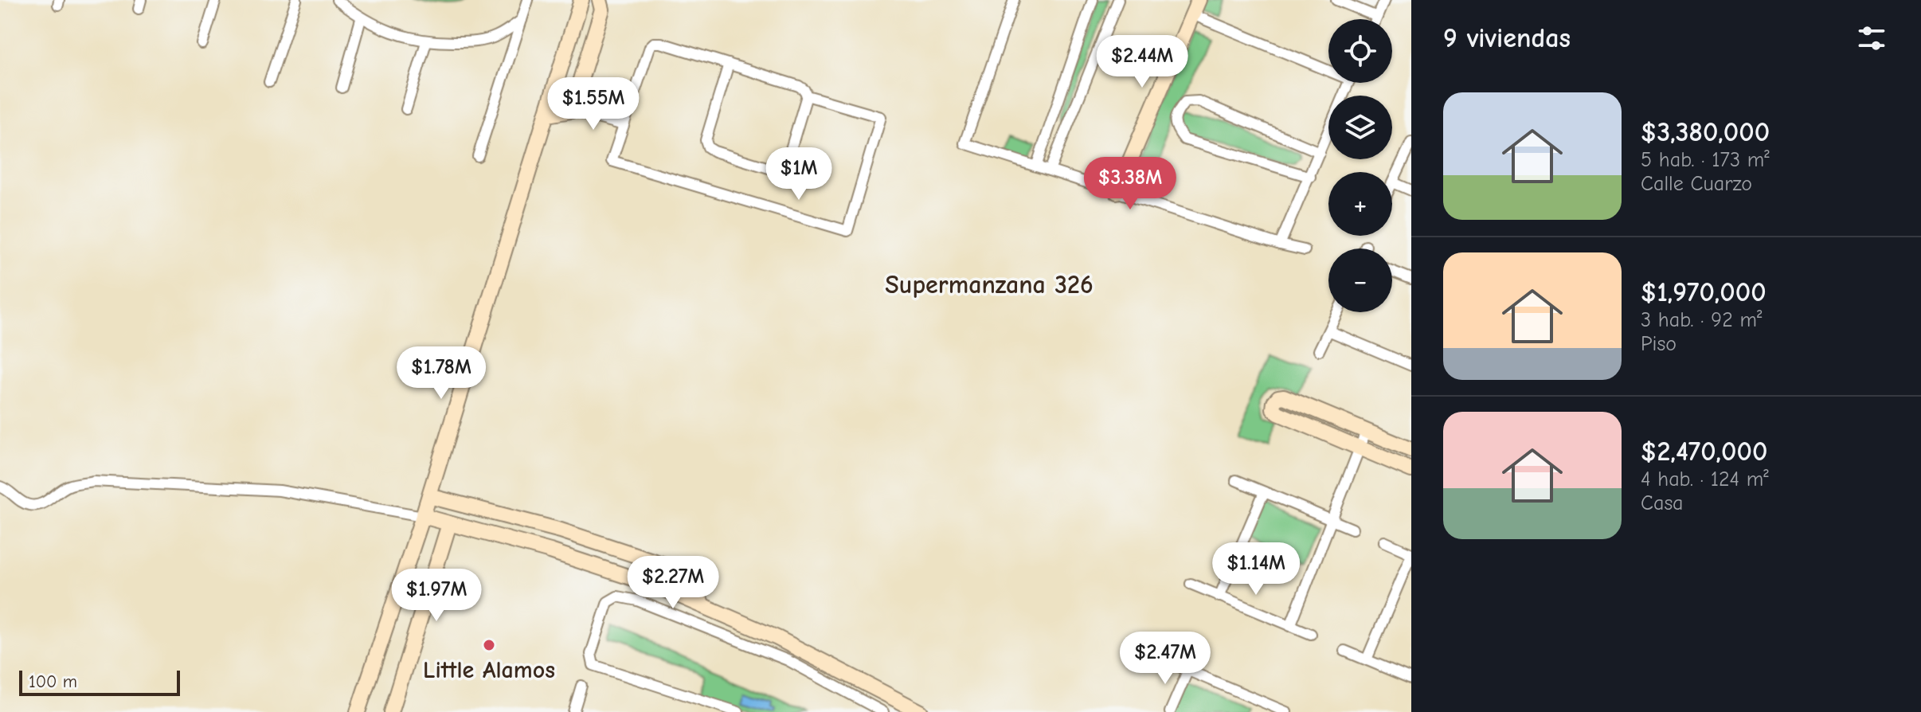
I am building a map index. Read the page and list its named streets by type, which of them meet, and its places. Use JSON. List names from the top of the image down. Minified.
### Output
{"districts":["Supermanzana 326"],"places":["Little Alamos"],"scale_bar":"100 m","page":{"heading":"9 viviendas","map_buttons":["+","−"],"price":["$2.44M","$1.55M","$1M","$3.38M","$1.78M","$1.14M","$2.27M","$1.97M","$2.47M"],"list":[{"name":"$3,380,000","note":"5 hab. · 173 m² · Calle Cuarzo"},{"name":"$1,970,000","note":"3 hab. · 92 m² · Piso"},{"name":"$2,470,000","note":"4 hab. · 124 m² · Casa"}],"scale":"100 m"}}
